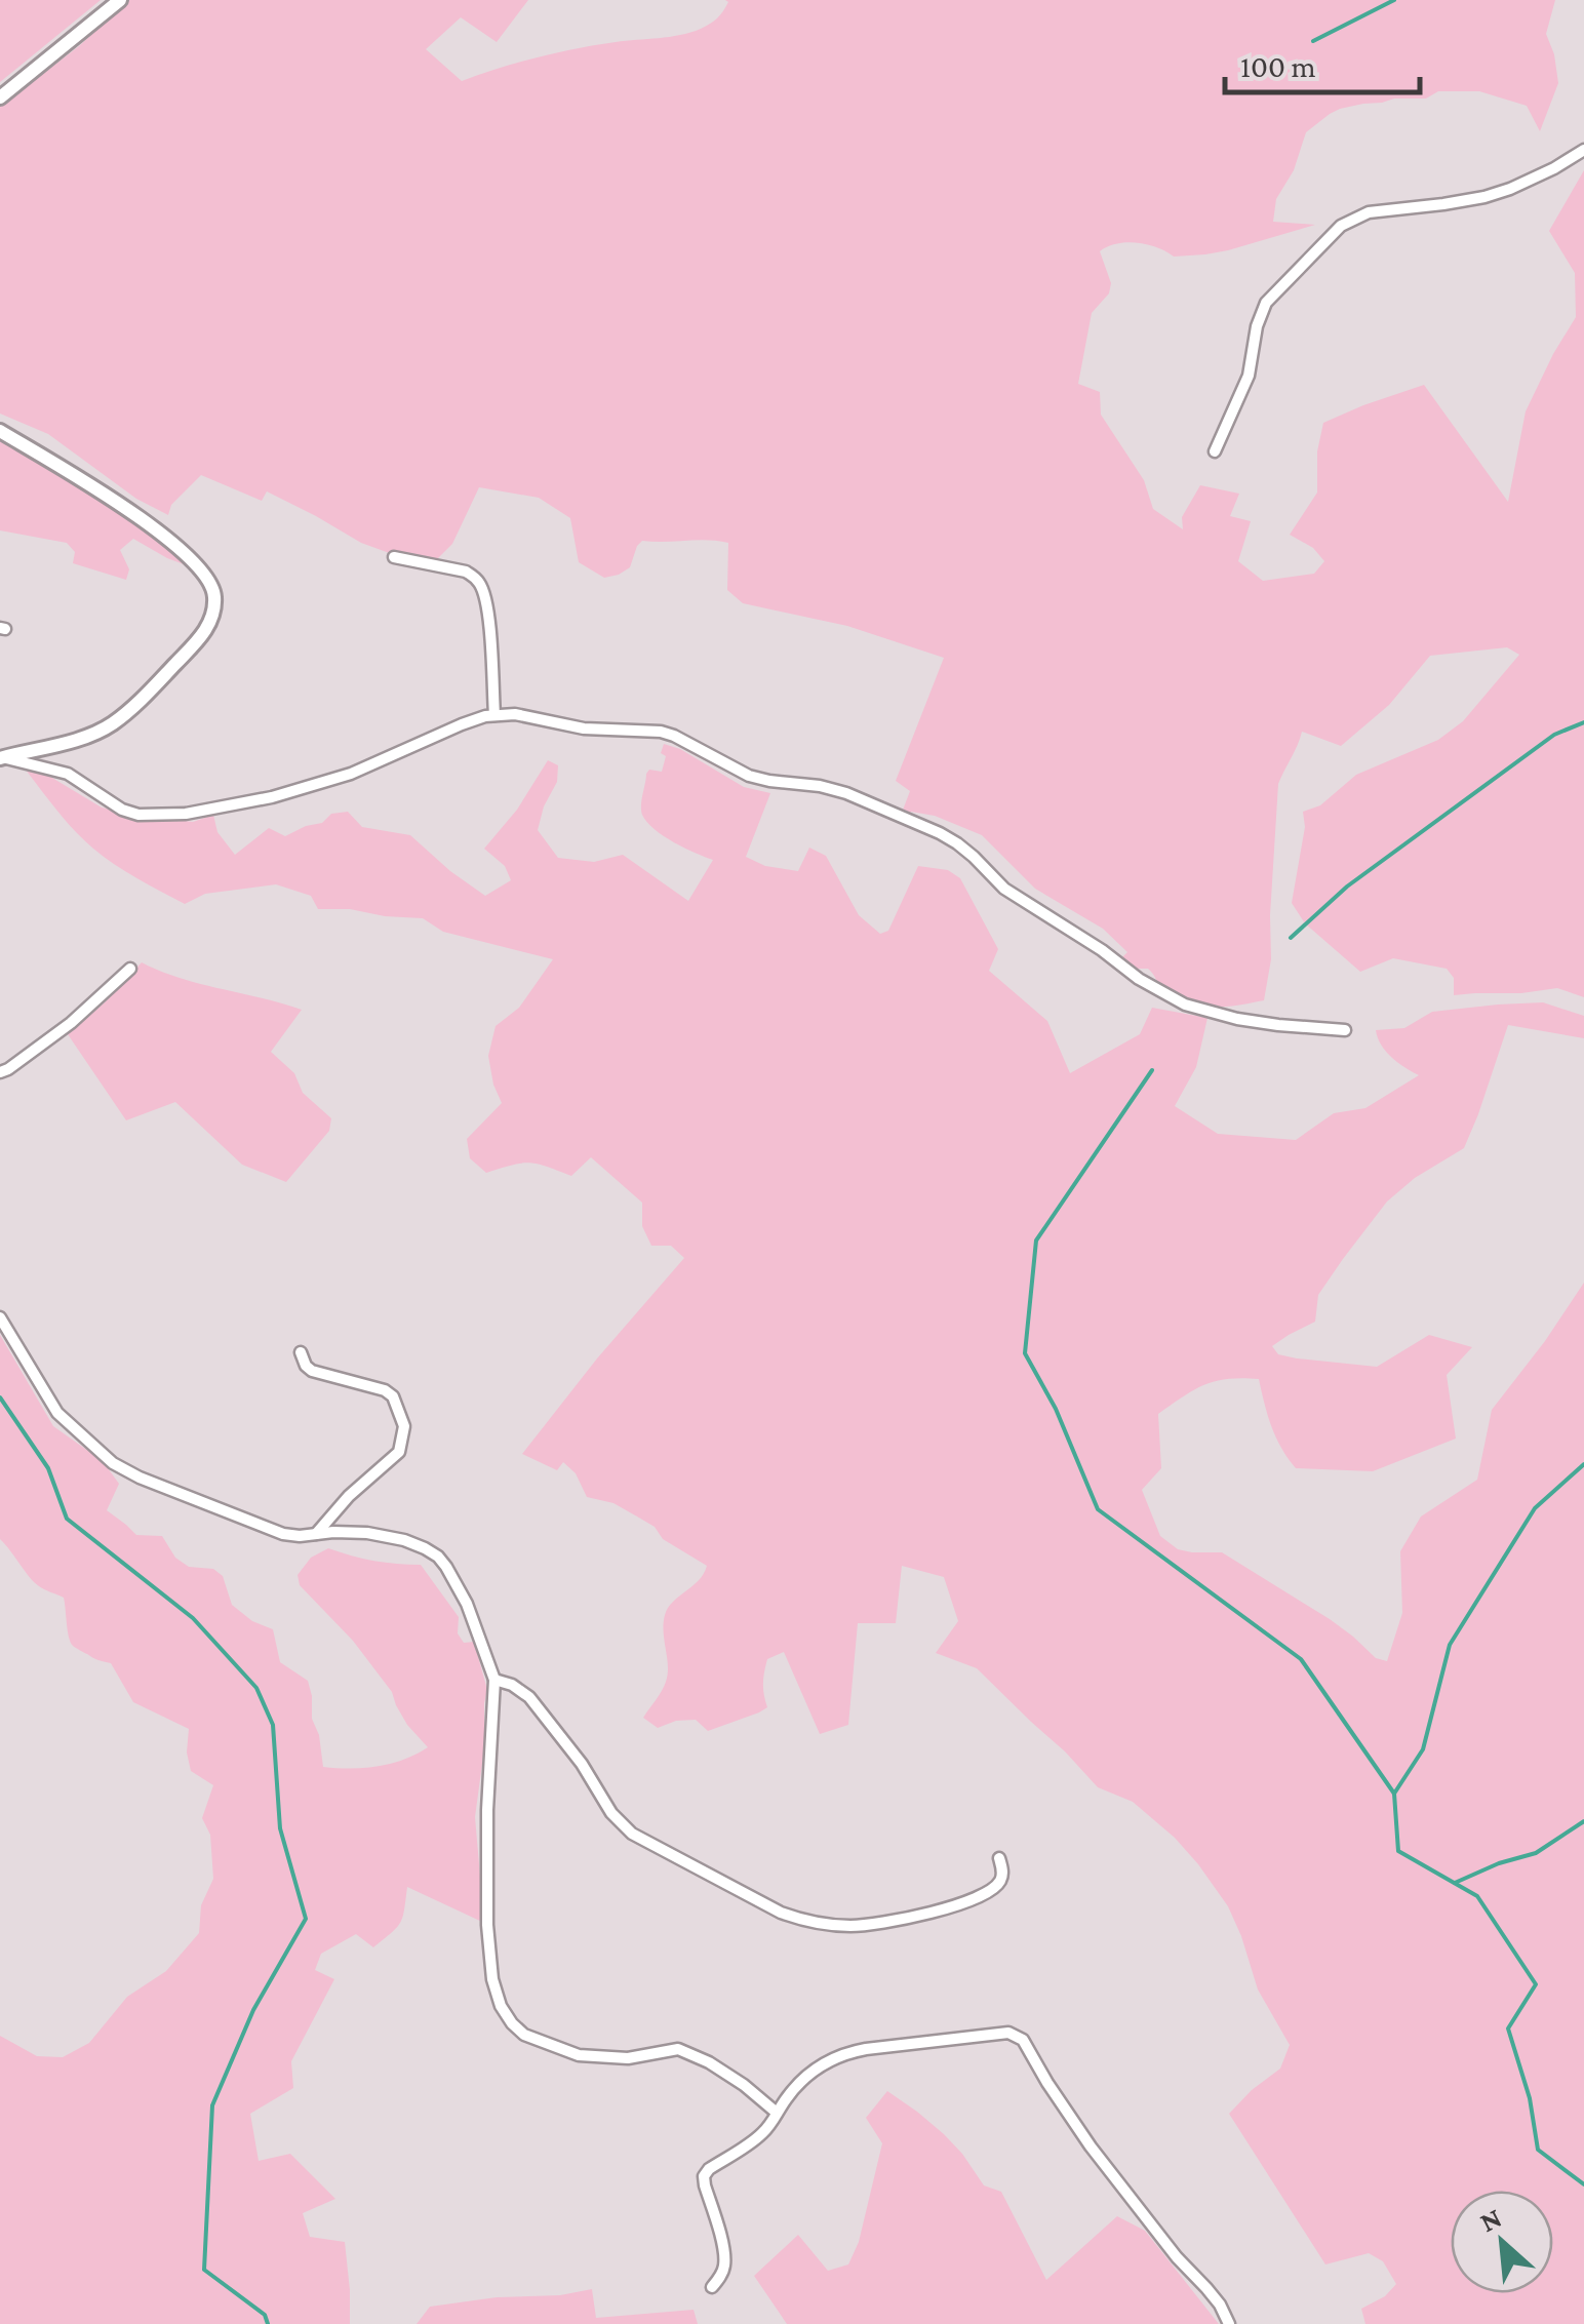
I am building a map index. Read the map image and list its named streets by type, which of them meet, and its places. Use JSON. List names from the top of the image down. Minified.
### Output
{"scale_bar":"100 m","north":"top left"}
